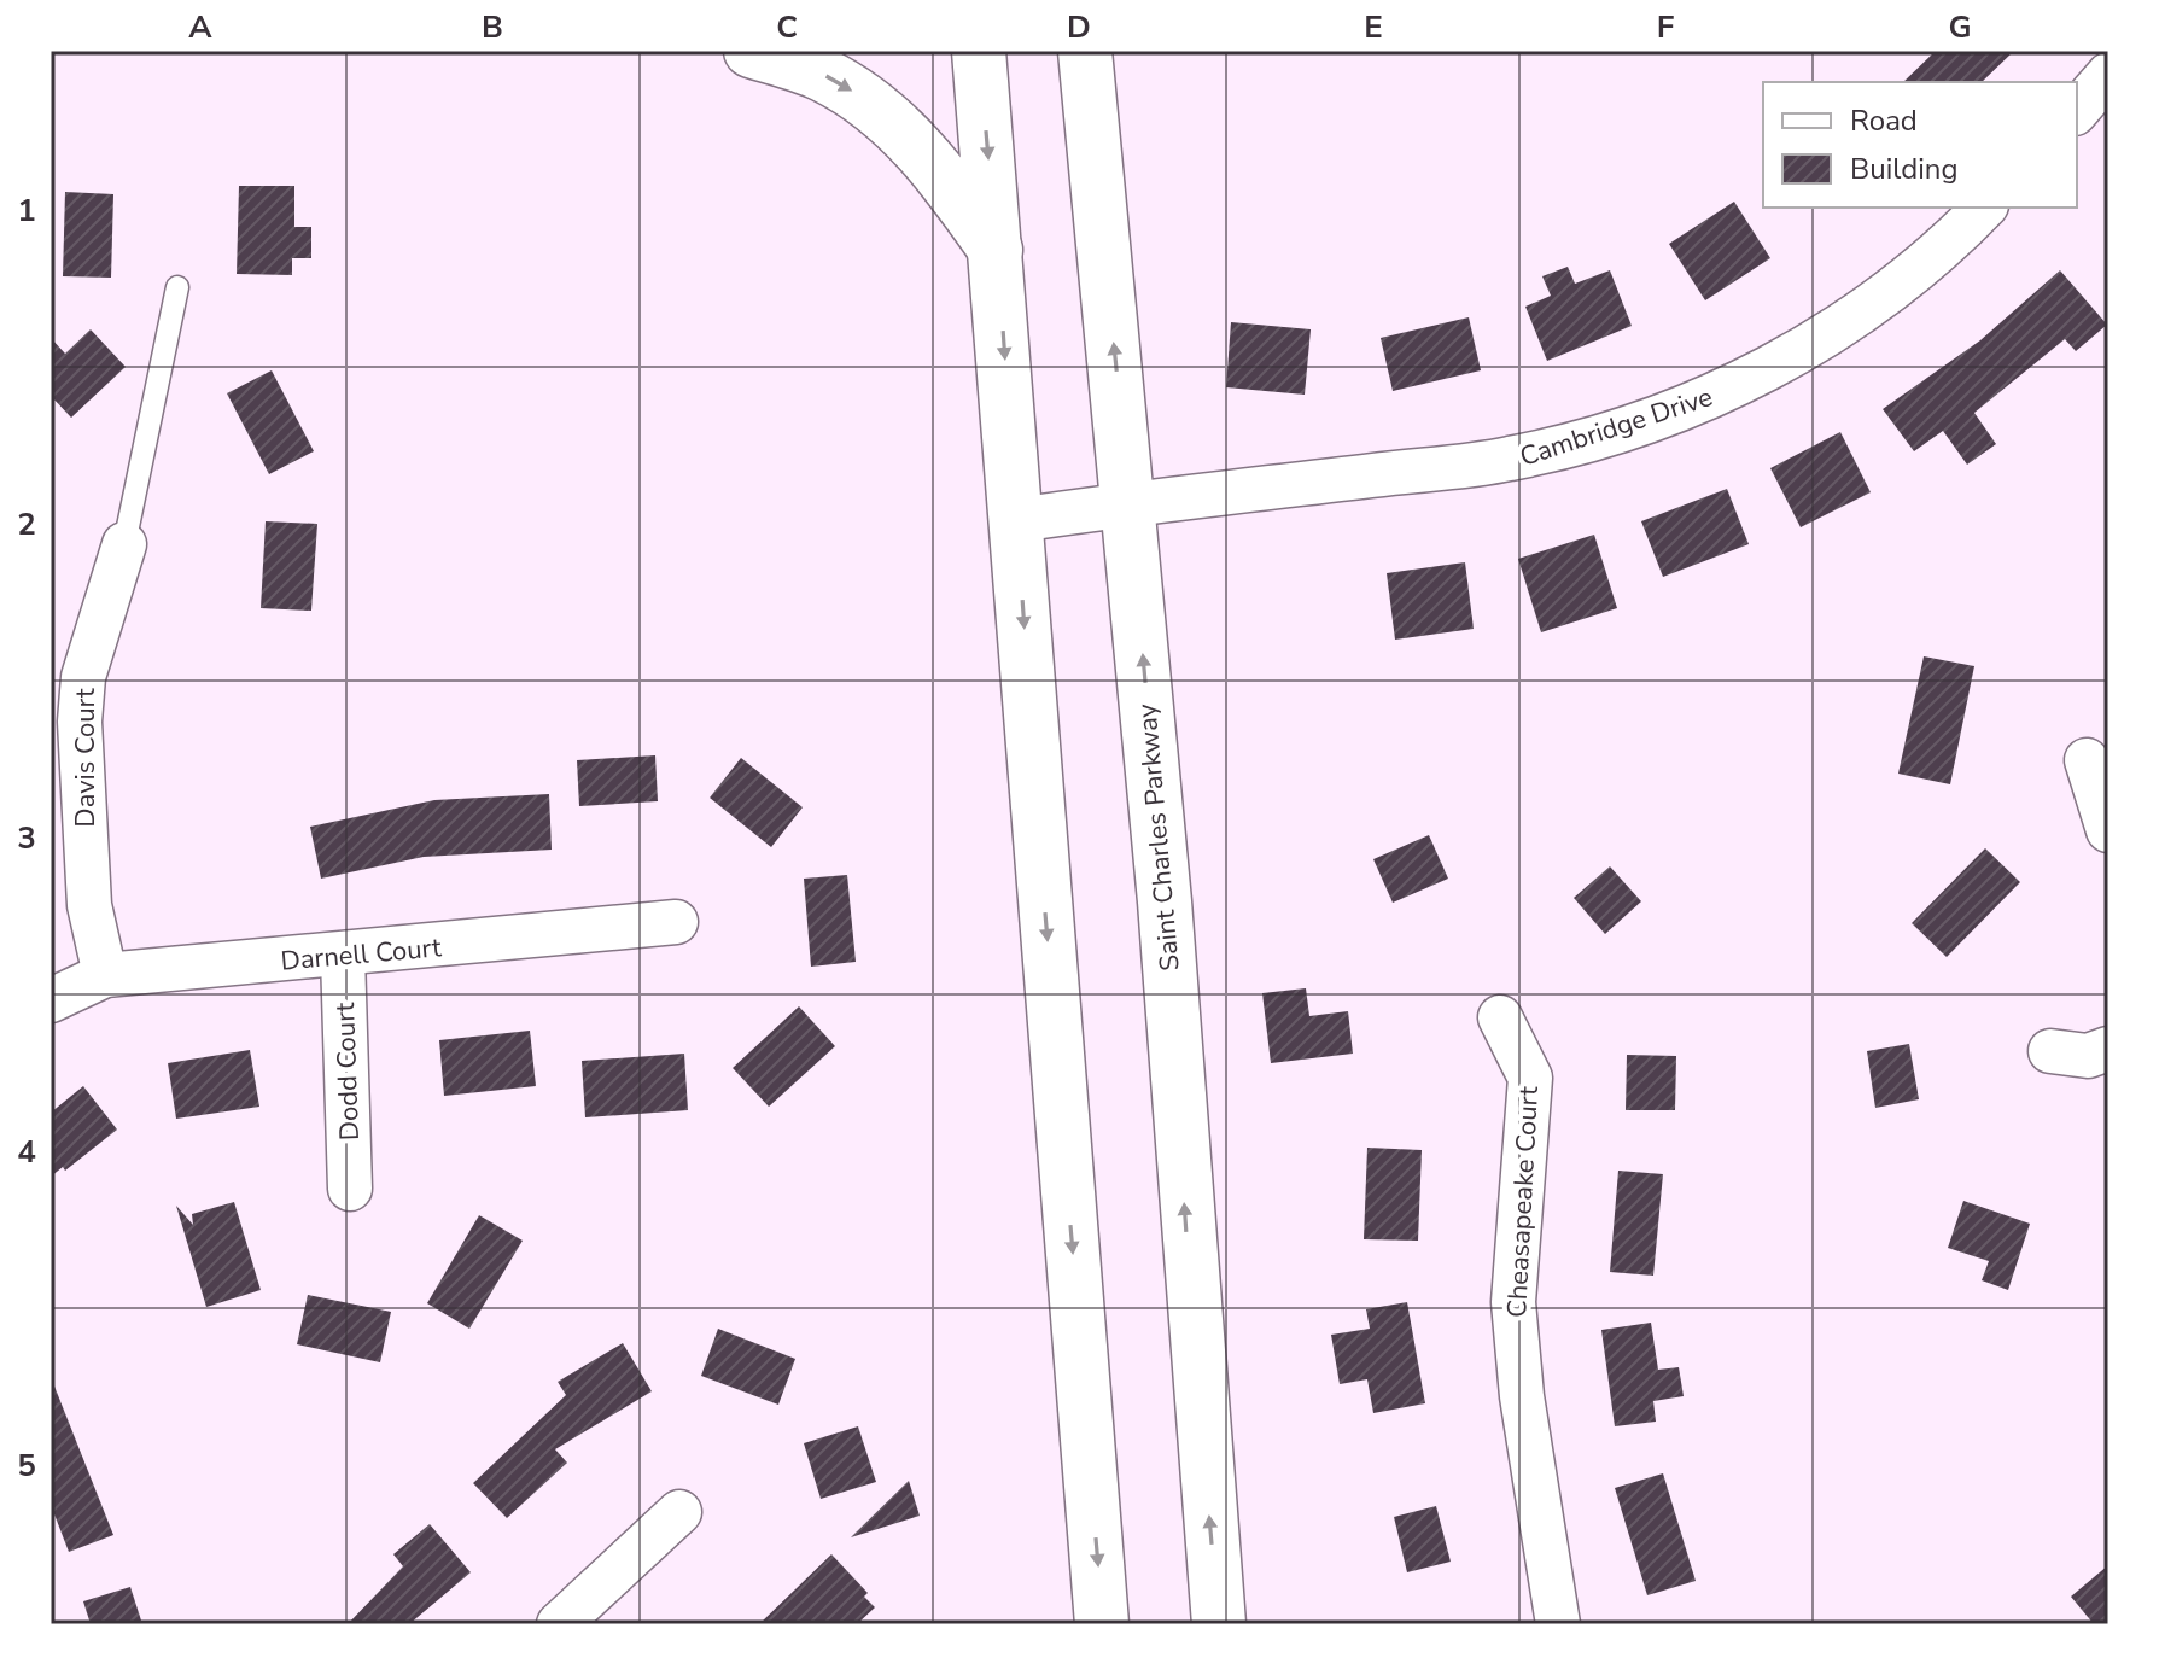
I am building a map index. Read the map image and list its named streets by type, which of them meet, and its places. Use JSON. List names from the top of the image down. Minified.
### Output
{"streets":{"main road":["Saint Charles Parkway"],"street":["Cambridge Drive","Davis Court","Darnell Court","Dodd Court","Cheasapeake Court"]},"crossings":[["Cambridge Drive","Saint Charles Parkway"],["Davis Court","Darnell Court"],["Darnell Court","Dodd Court"]],"legend":["Road","Building"],"grid":{"columns":["A","B","C","D","E","F","G"],"rows":["1","2","3","4","5"]}}
